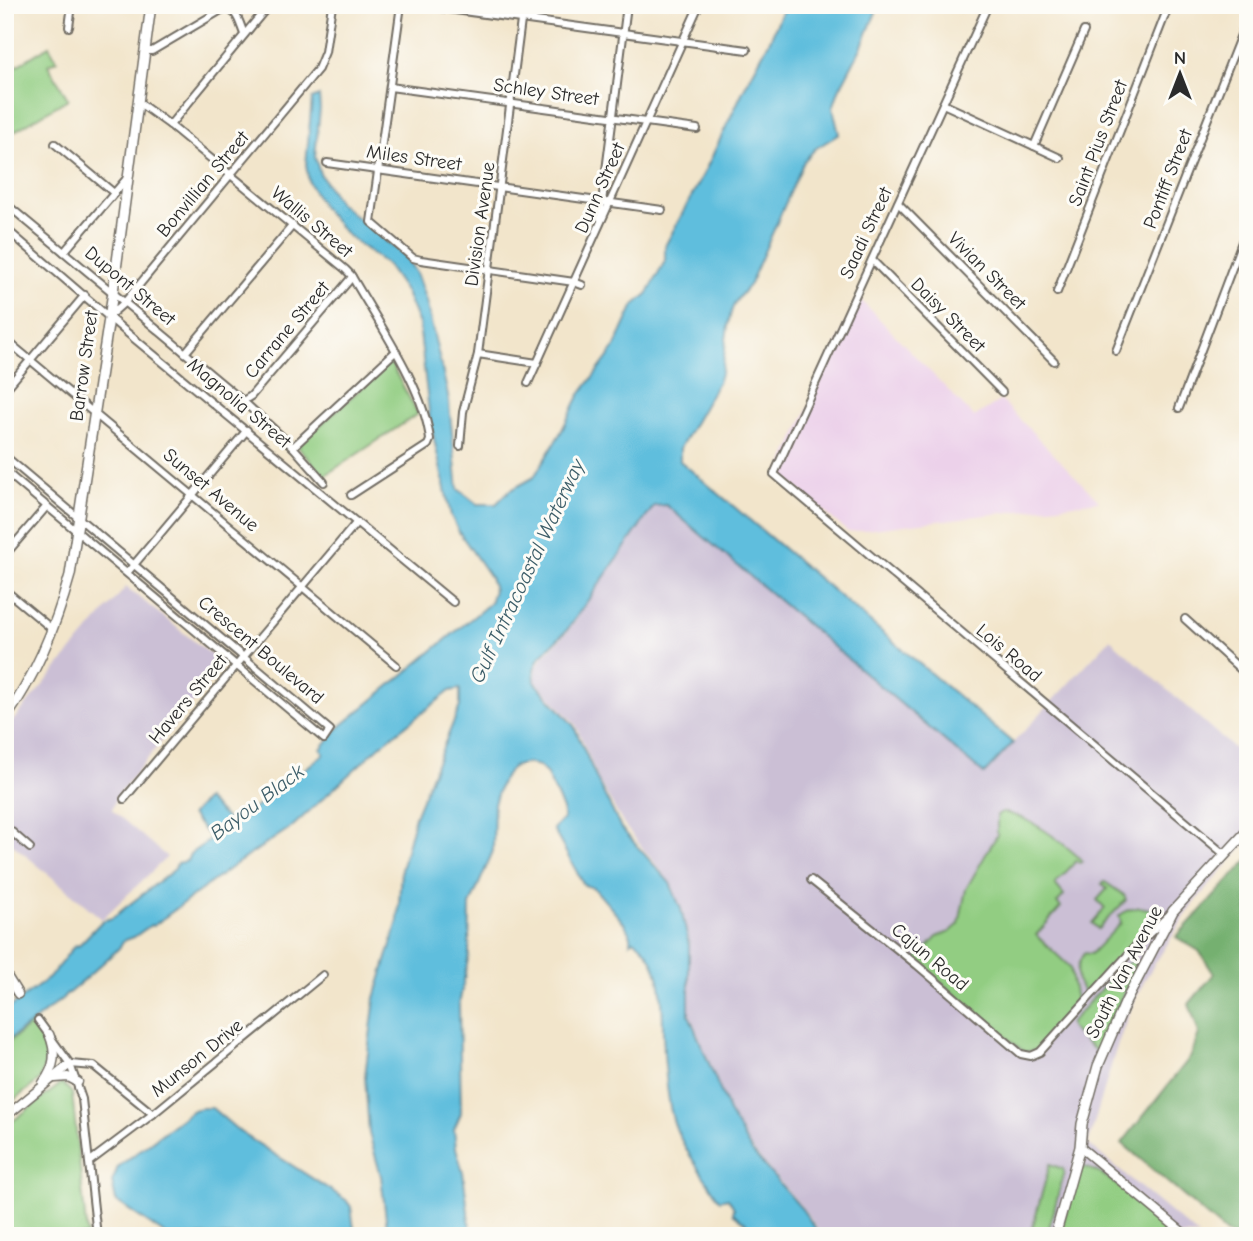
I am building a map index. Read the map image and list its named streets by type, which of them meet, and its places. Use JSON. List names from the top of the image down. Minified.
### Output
{"streets":{"main road":["Barrow Street","South Van Avenue"],"street":["Schley Street","Saint Pius Street","Miles Street","Pontiff Street","Bonvillian Street","Dunn Street","Wallis Street","Division Avenue","Saadi Street","Vivian Street","Dupont Street","Daisy Street","Carrane Street","Magnolia Street","Sunset Avenue","Crescent Boulevard","Lois Road","Havers Street","Cajun Road","Munson Drive"]},"crossings":[["Schley Street","Dunn Street"],["Schley Street","Division Avenue"],["Miles Street","Dunn Street"],["Miles Street","Division Avenue"],["Bonvillian Street","Wallis Street"],["Bonvillian Street","Dupont Street"],["Bonvillian Street","Barrow Street"],["Bonvillian Street","Magnolia Street"],["Wallis Street","Carrane Street"],["Wallis Street","Barrow Street"],["Saadi Street","Vivian Street"],["Saadi Street","Daisy Street"],["Saadi Street","Lois Road"],["Dupont Street","Carrane Street"],["Dupont Street","Barrow Street"],["Barrow Street","Magnolia Street"],["Barrow Street","Sunset Avenue"],["Barrow Street","Crescent Boulevard"],["Magnolia Street","Havers Street"],["Sunset Avenue","Havers Street"],["Crescent Boulevard","Havers Street"],["Lois Road","South Van Avenue"]],"water":["Gulf Intracoastal Waterway","Bayou Black"],"north":"top"}
